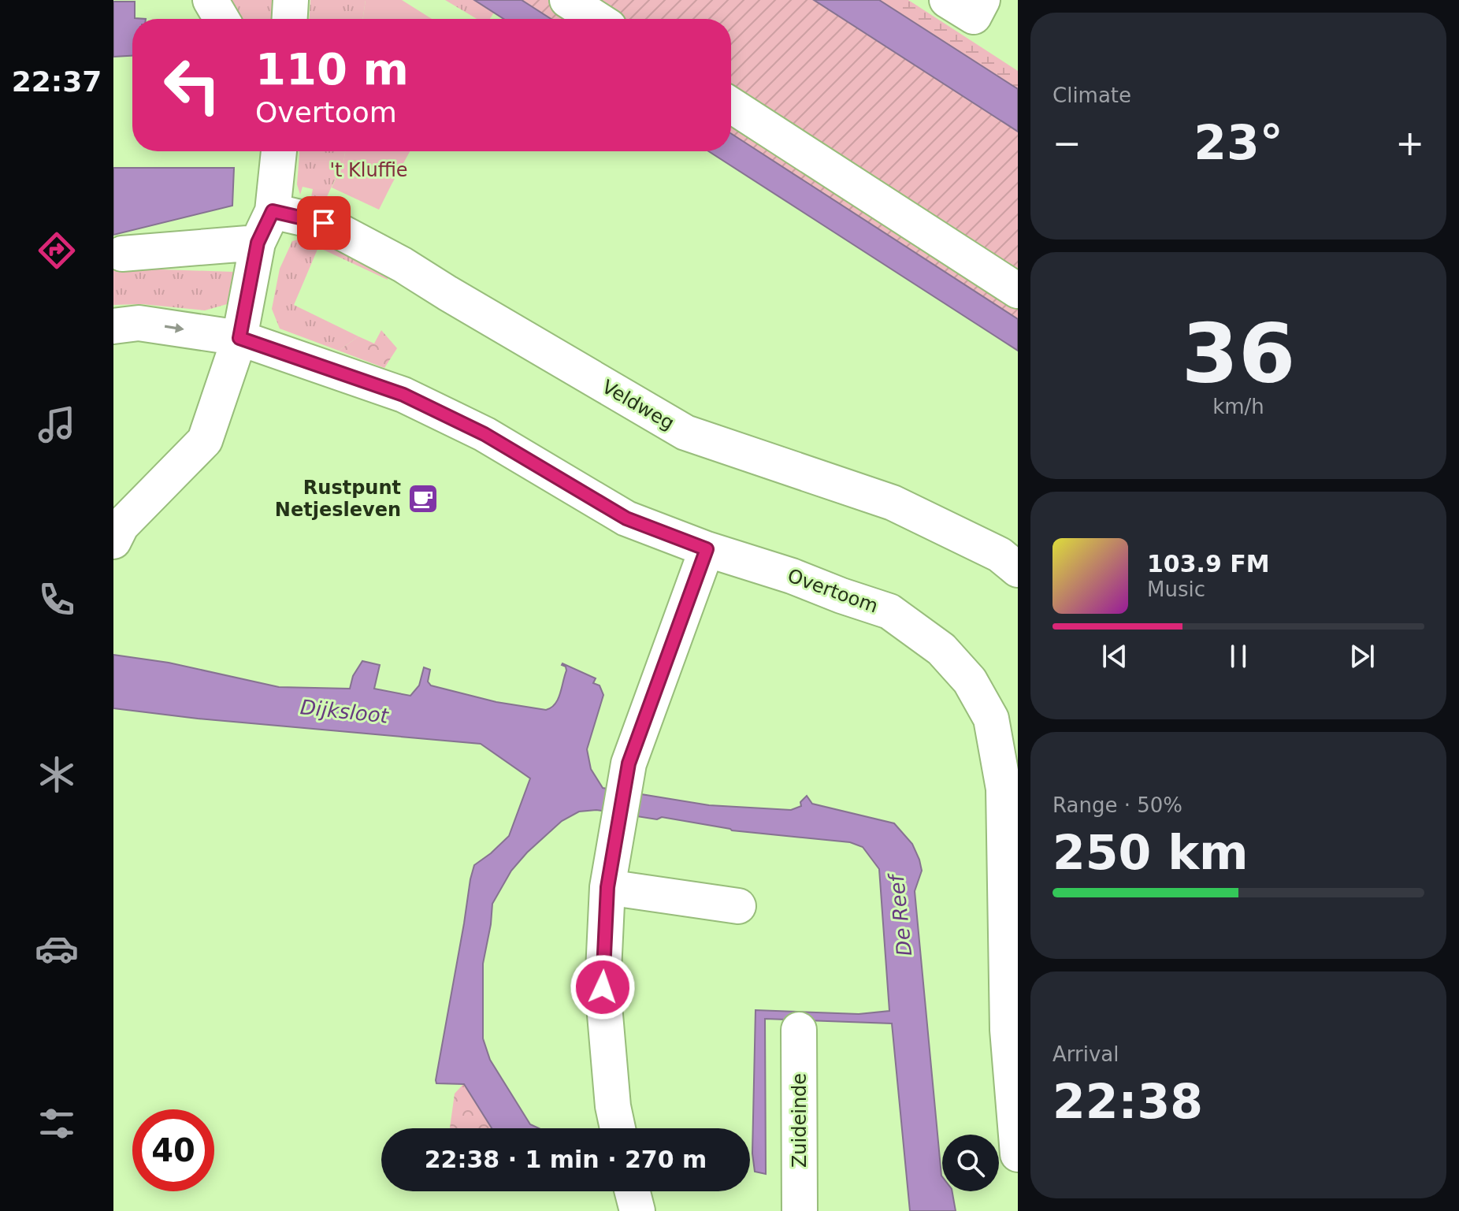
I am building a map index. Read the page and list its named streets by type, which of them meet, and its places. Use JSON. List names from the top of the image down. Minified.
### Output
{"streets":{"street":["Veldweg","Overtoom","Zuideinde"]},"water":["Dijksloot","De Reef"],"parks":["'t Kluffie"],"places":{"cafe":["Rustpunt Netjesleven"]},"page":{"tabs":"22:37","tile":["Climate",["36","km/h"],["Range · 50%","250 km"],["Arrival","22:38"]],"turn":["110 m","Overtoom"],"heat":["−","23°","+"],"song":["103.9 FM","Music"],"limit":"40","trip":"22:38 · 1 min · 270 m"}}
